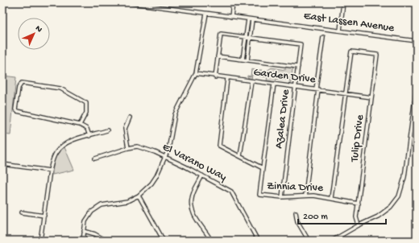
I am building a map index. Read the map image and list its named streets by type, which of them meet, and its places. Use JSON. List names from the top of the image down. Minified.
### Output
{"streets":{"street":["East Lassen Avenue","Garden Drive","Azalea Drive","Tulip Drive","El Varano Way","Zinnia Drive"]},"crossings":[["Garden Drive","Azalea Drive"],["Garden Drive","Tulip Drive"],["Garden Drive","Zinnia Drive"],["Azalea Drive","Zinnia Drive"],["Tulip Drive","Zinnia Drive"]],"scale_bar":"200 m","north":"top right"}
